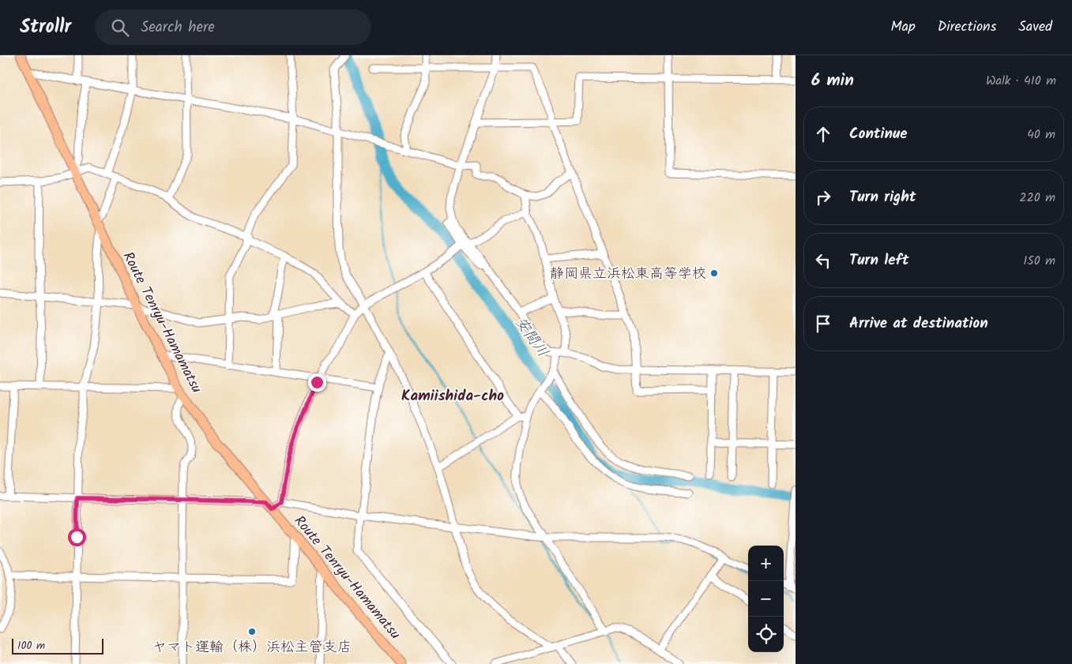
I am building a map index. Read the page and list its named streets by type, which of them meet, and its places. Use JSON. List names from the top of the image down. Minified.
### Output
{"streets":{"main road":["Route Tenryu-Hamamatsu"]},"districts":["Kamiishida-cho"],"water":["安間川"],"places":["静岡県立浜松東高等学校","ヤマト運輸（株）浜松主管支店"],"scale_bar":"100 m","page":{"header":"Strollr","search":"Search here","nav":["Map","Directions","Saved"],"heading":["6 min","Walk · 410 m"],"list":[["Continue","40 m"],["Turn right","220 m"],["Turn left","150 m"],"Arrive at destination"],"map_buttons":["+","−"],"scale":"100 m"}}
